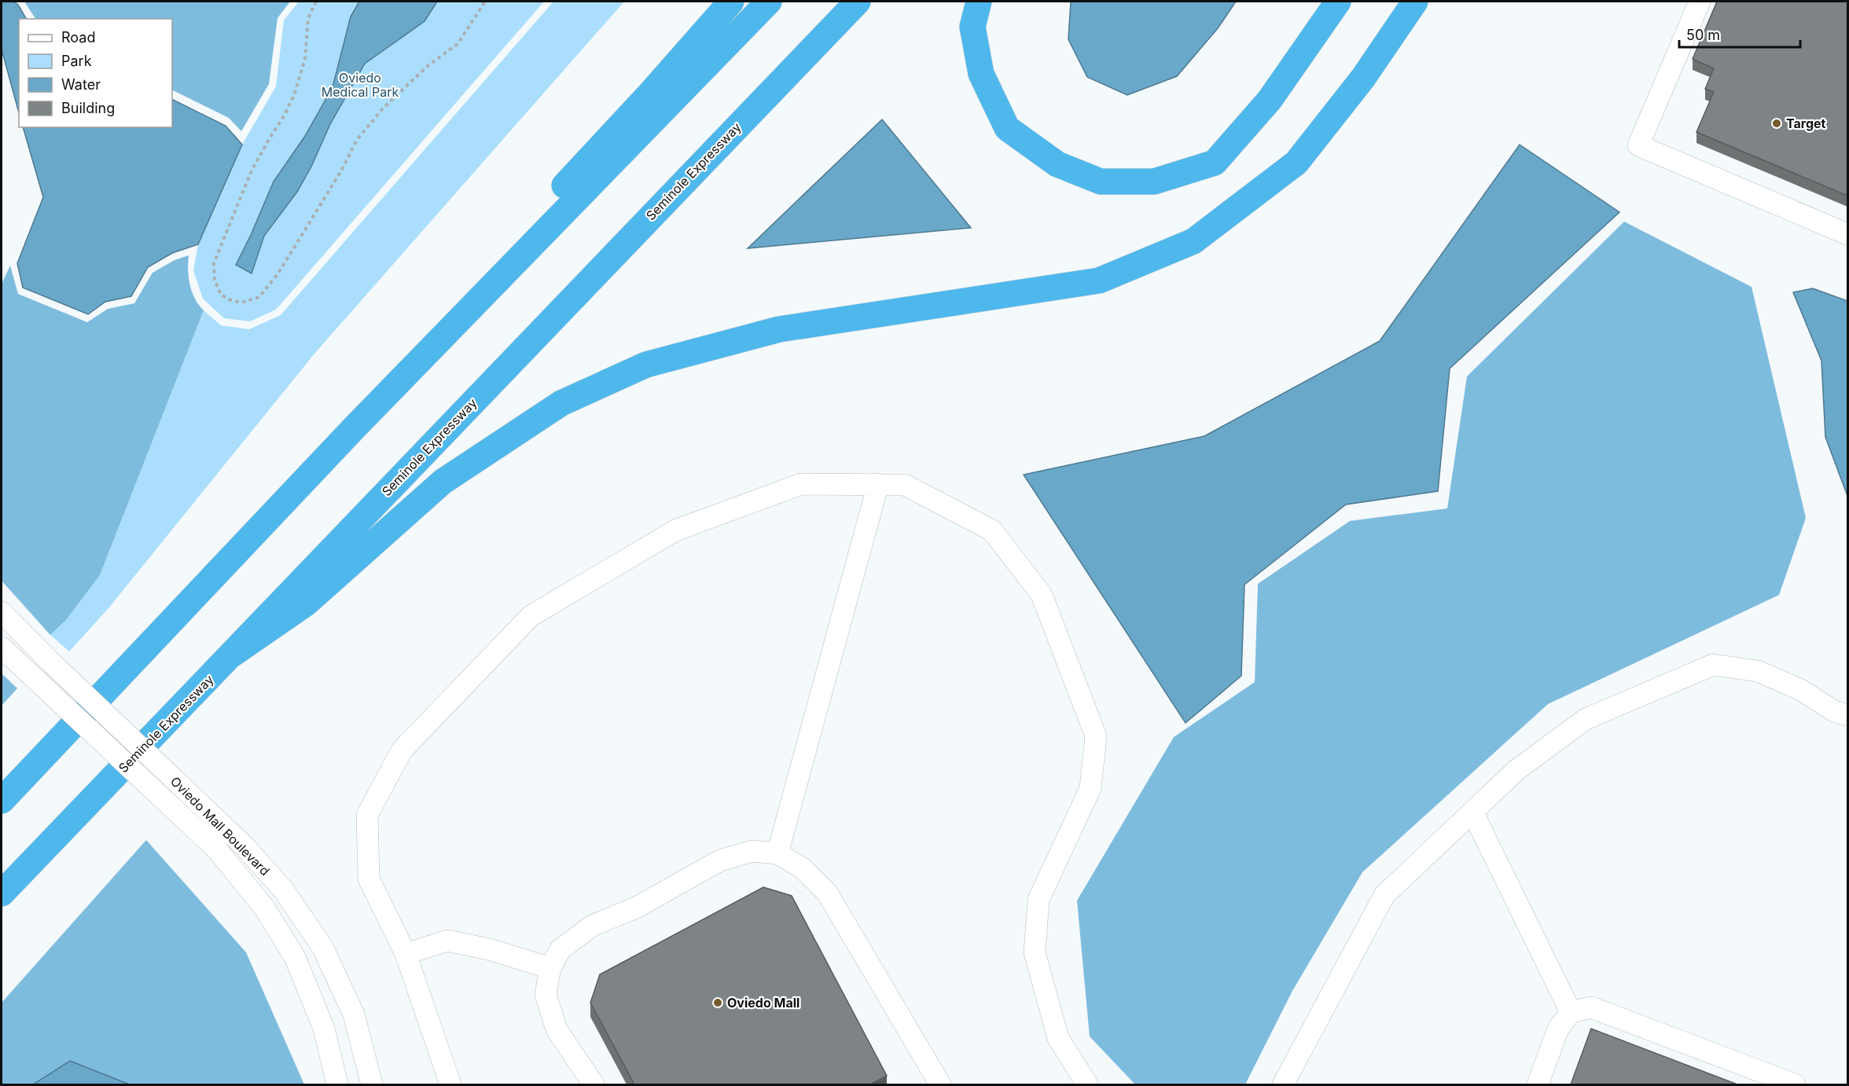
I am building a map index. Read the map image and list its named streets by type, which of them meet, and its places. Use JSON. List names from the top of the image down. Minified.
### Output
{"streets":{"highway":["Seminole Expressway"],"street":["Oviedo Mall Boulevard"]},"parks":["Oviedo Medical Park"],"places":["Target","Oviedo Mall"],"legend":["Road","Park","Water","Building"],"scale_bar":"50 m"}
